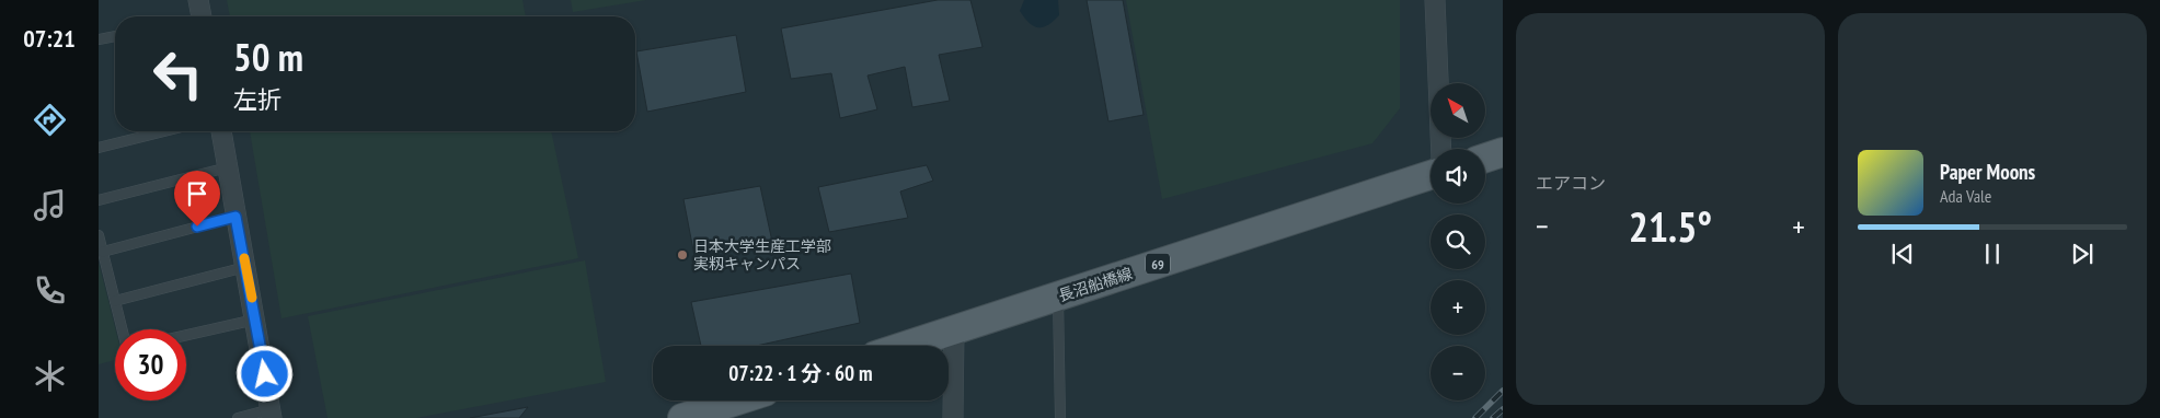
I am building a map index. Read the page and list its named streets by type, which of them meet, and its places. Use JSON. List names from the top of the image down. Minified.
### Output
{"streets":{"main road":["69","長沼船橋線"]},"places":["日本大学生産工学部 実籾キャンパス"],"north":"top left","page":{"tabs":"07:21","tile":"エアコン","turn":["50 m","左折"],"map_buttons":["+","−"],"song":["Paper Moons","Ada Vale"],"heat":["−","21.5°","+"],"limit":"30","trip":"07:22 · 1 分 · 60 m"}}
